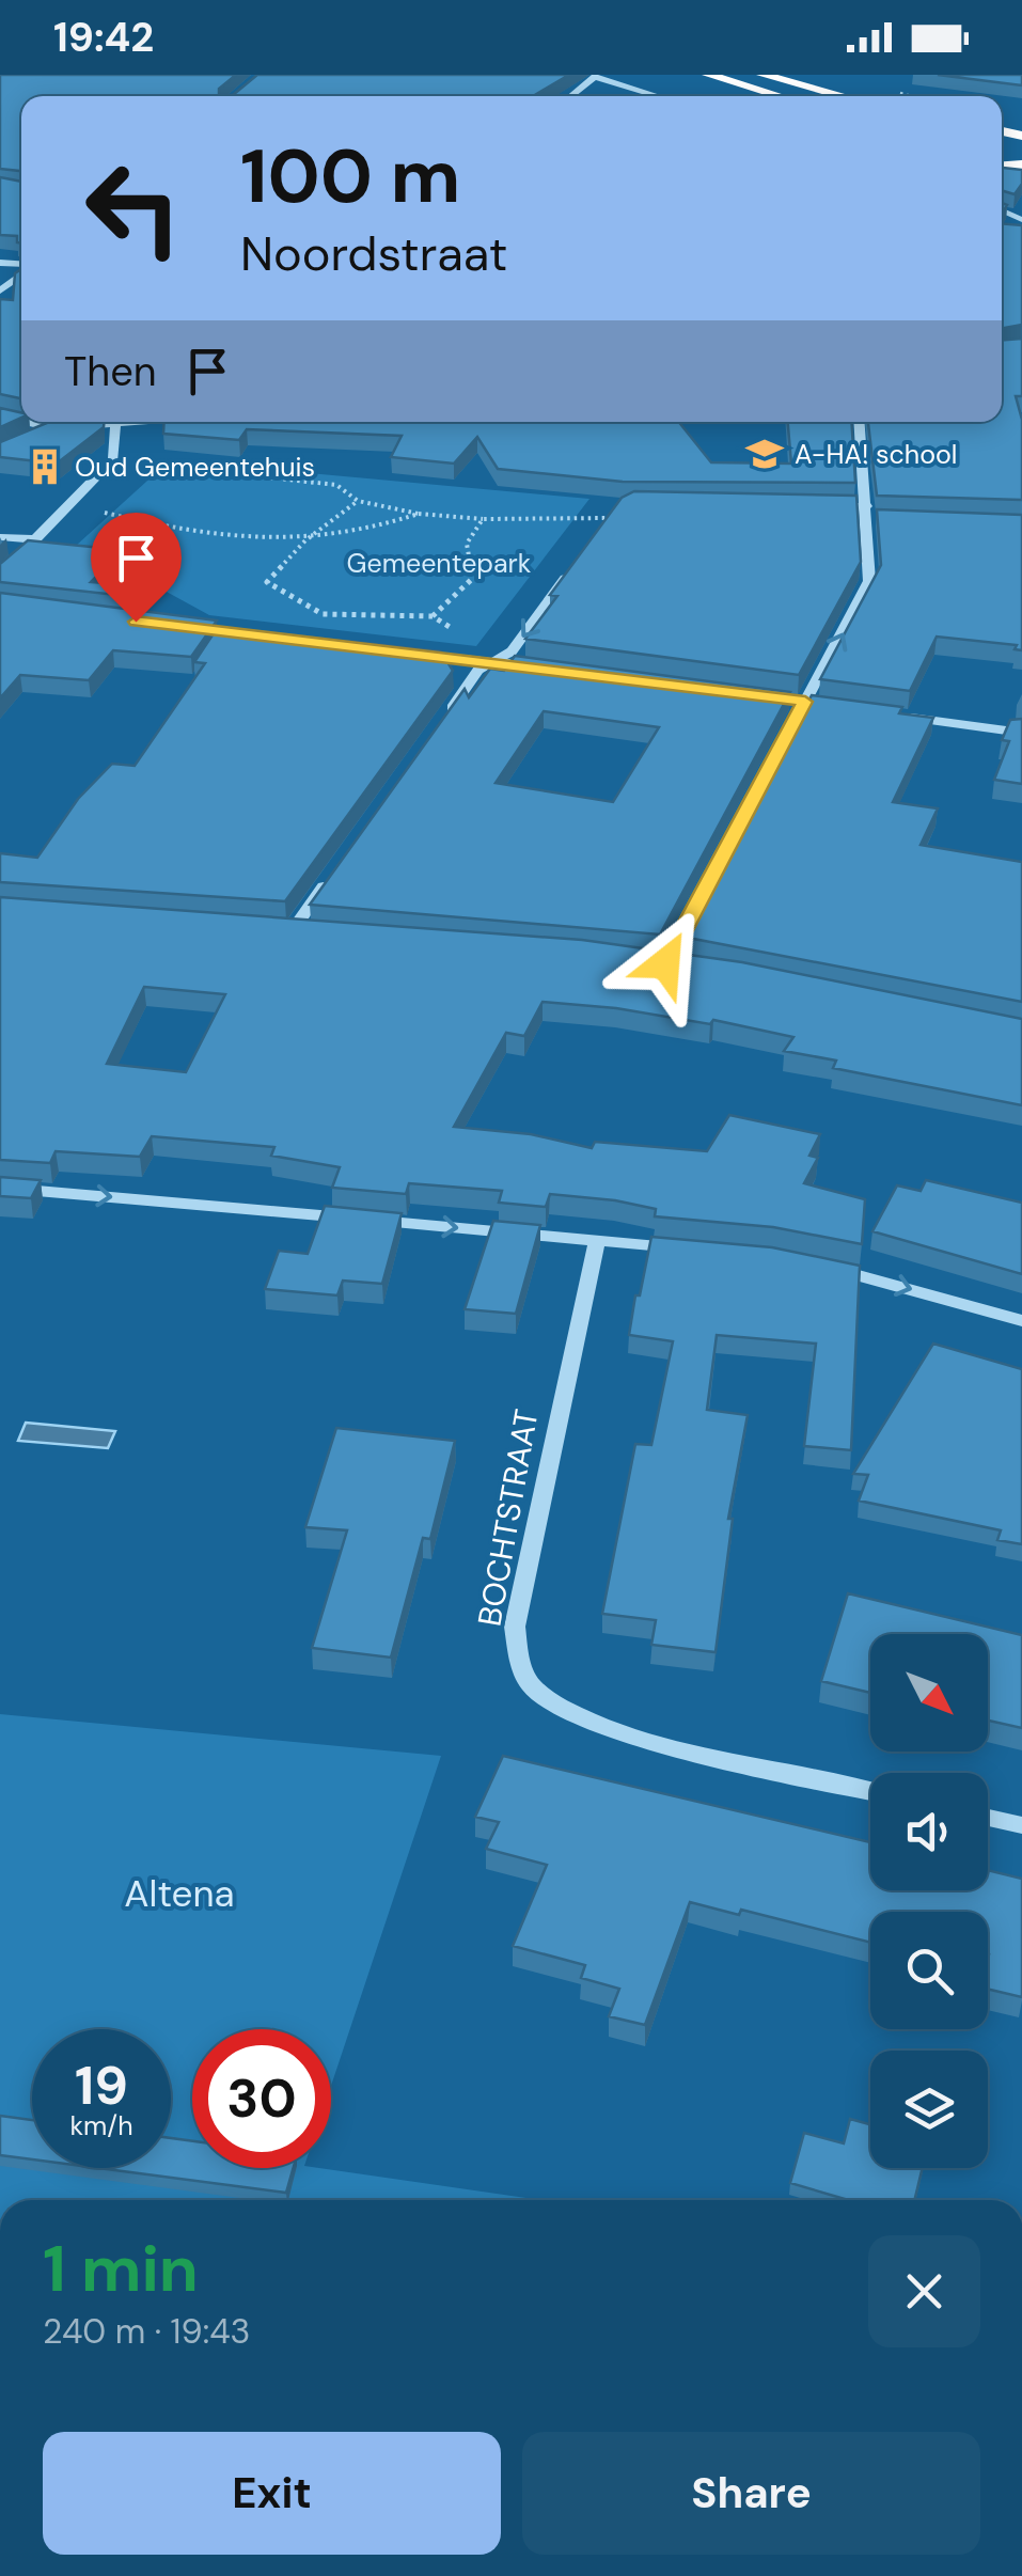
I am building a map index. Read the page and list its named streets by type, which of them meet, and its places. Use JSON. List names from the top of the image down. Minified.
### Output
{"streets":{"street":["BOCHTSTRAAT"]},"parks":["Gemeentepark","Altena"],"places":{"school or university":["A-HA! school"],"building":["Oud Gemeentehuis"]},"north":"bottom right","page":{"status":"19:42","turn":["100 m","Noordstraat"],"then":"Then","speed":"19 km/h","limit":"30","heading":["1 min","240 m · 19:43"],"buttons":["Exit","Share"]}}
